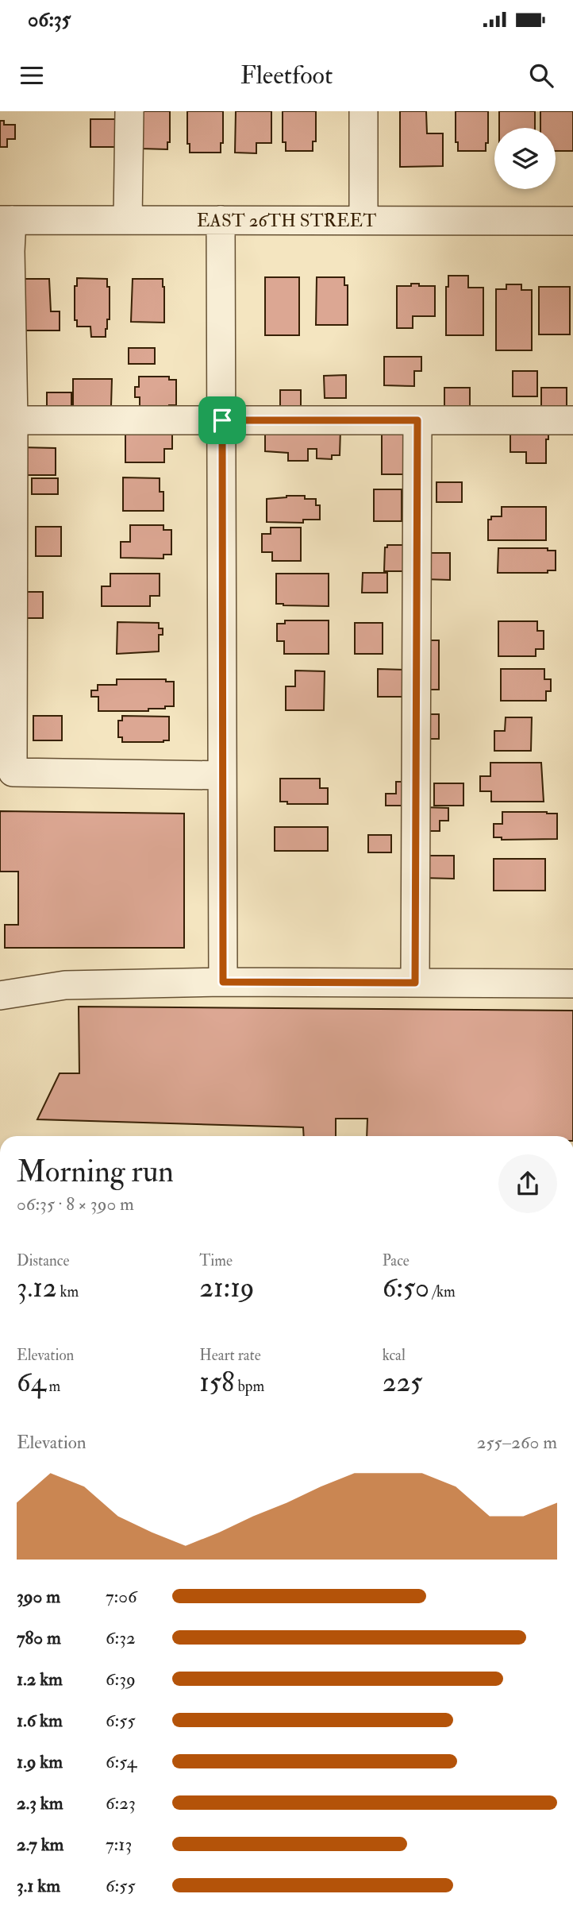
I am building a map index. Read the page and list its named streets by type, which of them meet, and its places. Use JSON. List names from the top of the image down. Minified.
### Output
{"streets":{"street":["EAST 26TH STREET"]},"page":{"status":"06:35","header":"Fleetfoot","heading":["Morning run","06:35 · 8 × 390 m"],"stats":[["Distance","3.12 km"],["Time","21:19"],["Pace","6:50 /km"],["Elevation","64 m"],["Heart rate","158 bpm"],["kcal","225"]],"chart":["Elevation","255–260 m"],"list":[{"name":"390 m","note":"7:06"},{"name":"780 m","note":"6:32"},{"name":"1.2 km","note":"6:39"},{"name":"1.6 km","note":"6:55"},{"name":"1.9 km","note":"6:54"},{"name":"2.3 km","note":"6:23"},{"name":"2.7 km","note":"7:13"},{"name":"3.1 km","note":"6:55"}]}}
